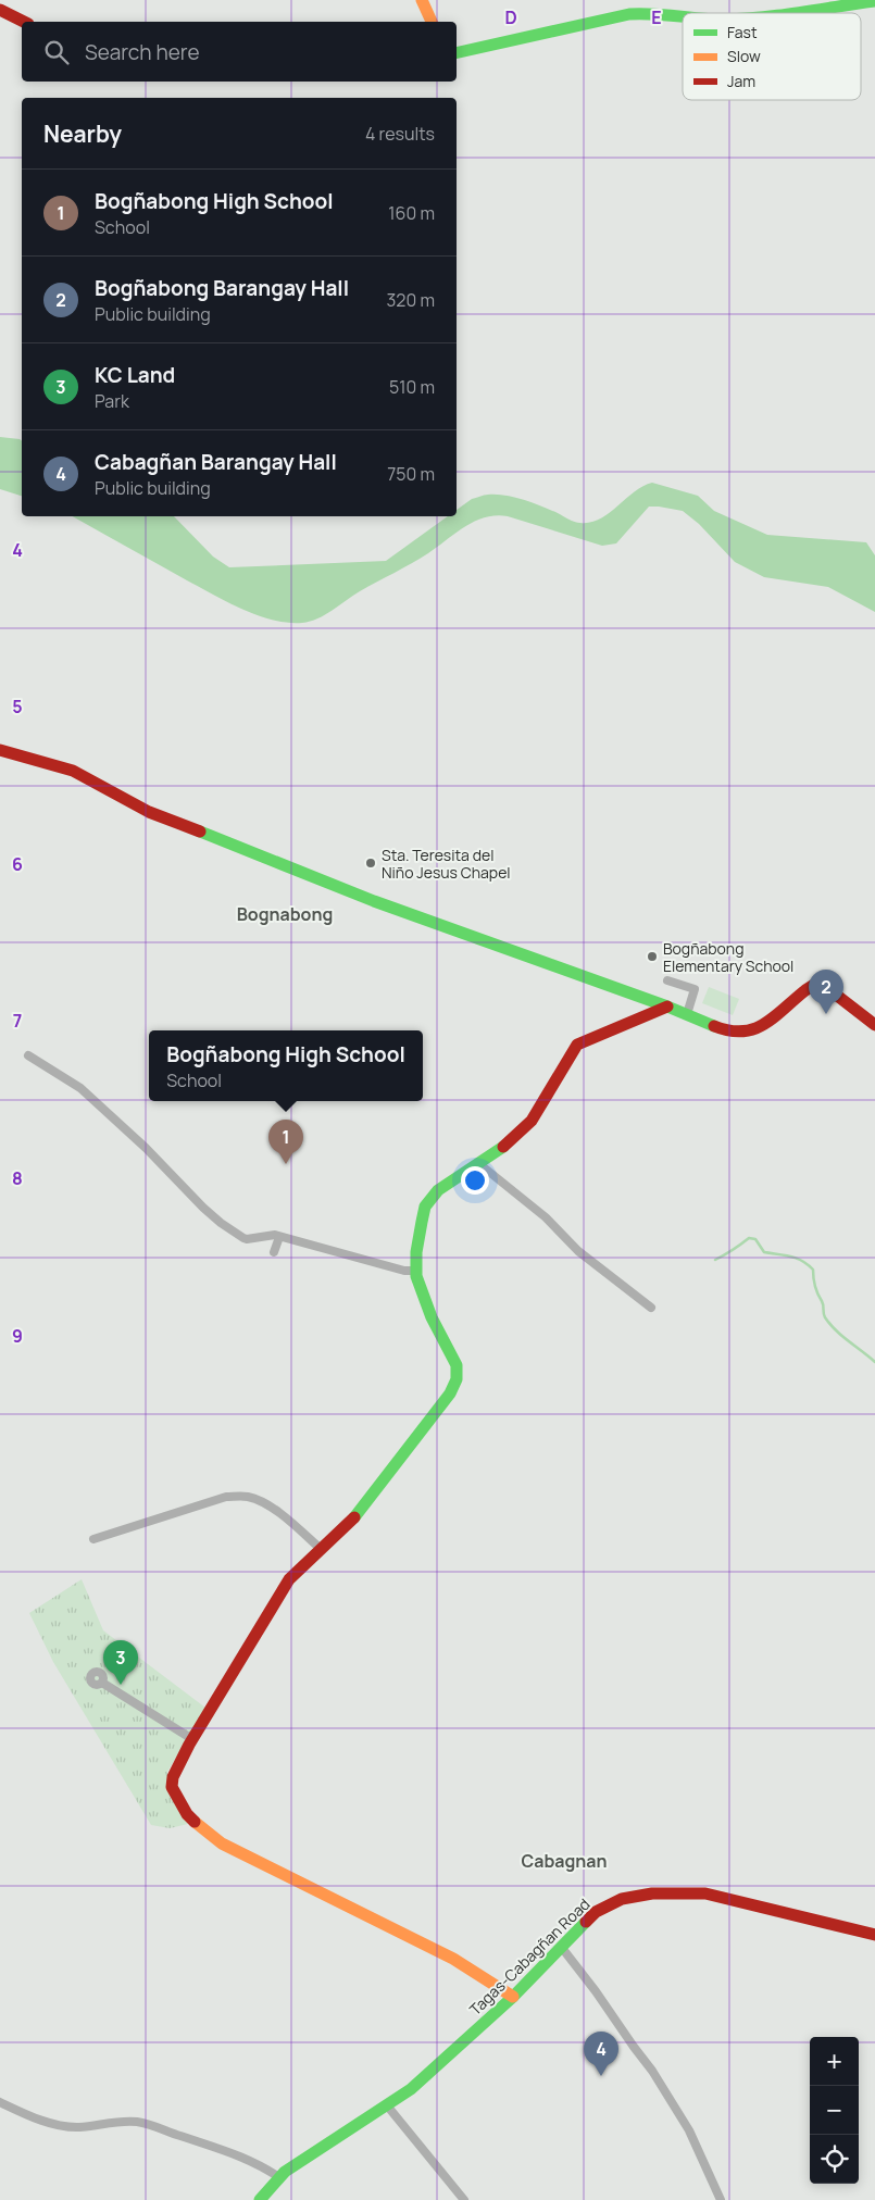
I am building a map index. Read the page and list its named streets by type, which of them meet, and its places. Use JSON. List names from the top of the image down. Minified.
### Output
{"streets":{"street":["Tagas-Cabagñan Road"]},"districts":["Bognabong","Cabagnan"],"places":["Sta. Teresita del Niño Jesus Chapel","Bogñabong Elementary School"],"legend":["Fast","Slow","Jam"],"page":{"search":"Search here","heading":["Nearby","4 results"],"list":[{"mark":"1","name":"Bogñabong High School","note":"School","value":"160 m"},{"mark":"2","name":"Bogñabong Barangay Hall","note":"Public building","value":"320 m"},{"mark":"3","name":"KC Land","note":"Park","value":"510 m"},{"mark":"4","name":"Cabagñan Barangay Hall","note":"Public building","value":"750 m"}],"pins":["2","1","3","4"],"popup":["Bogñabong High School","School"],"map_buttons":["+","−"]},"grid":{"columns":["D","E"],"rows":["4","5","6","7","8","9"]}}
